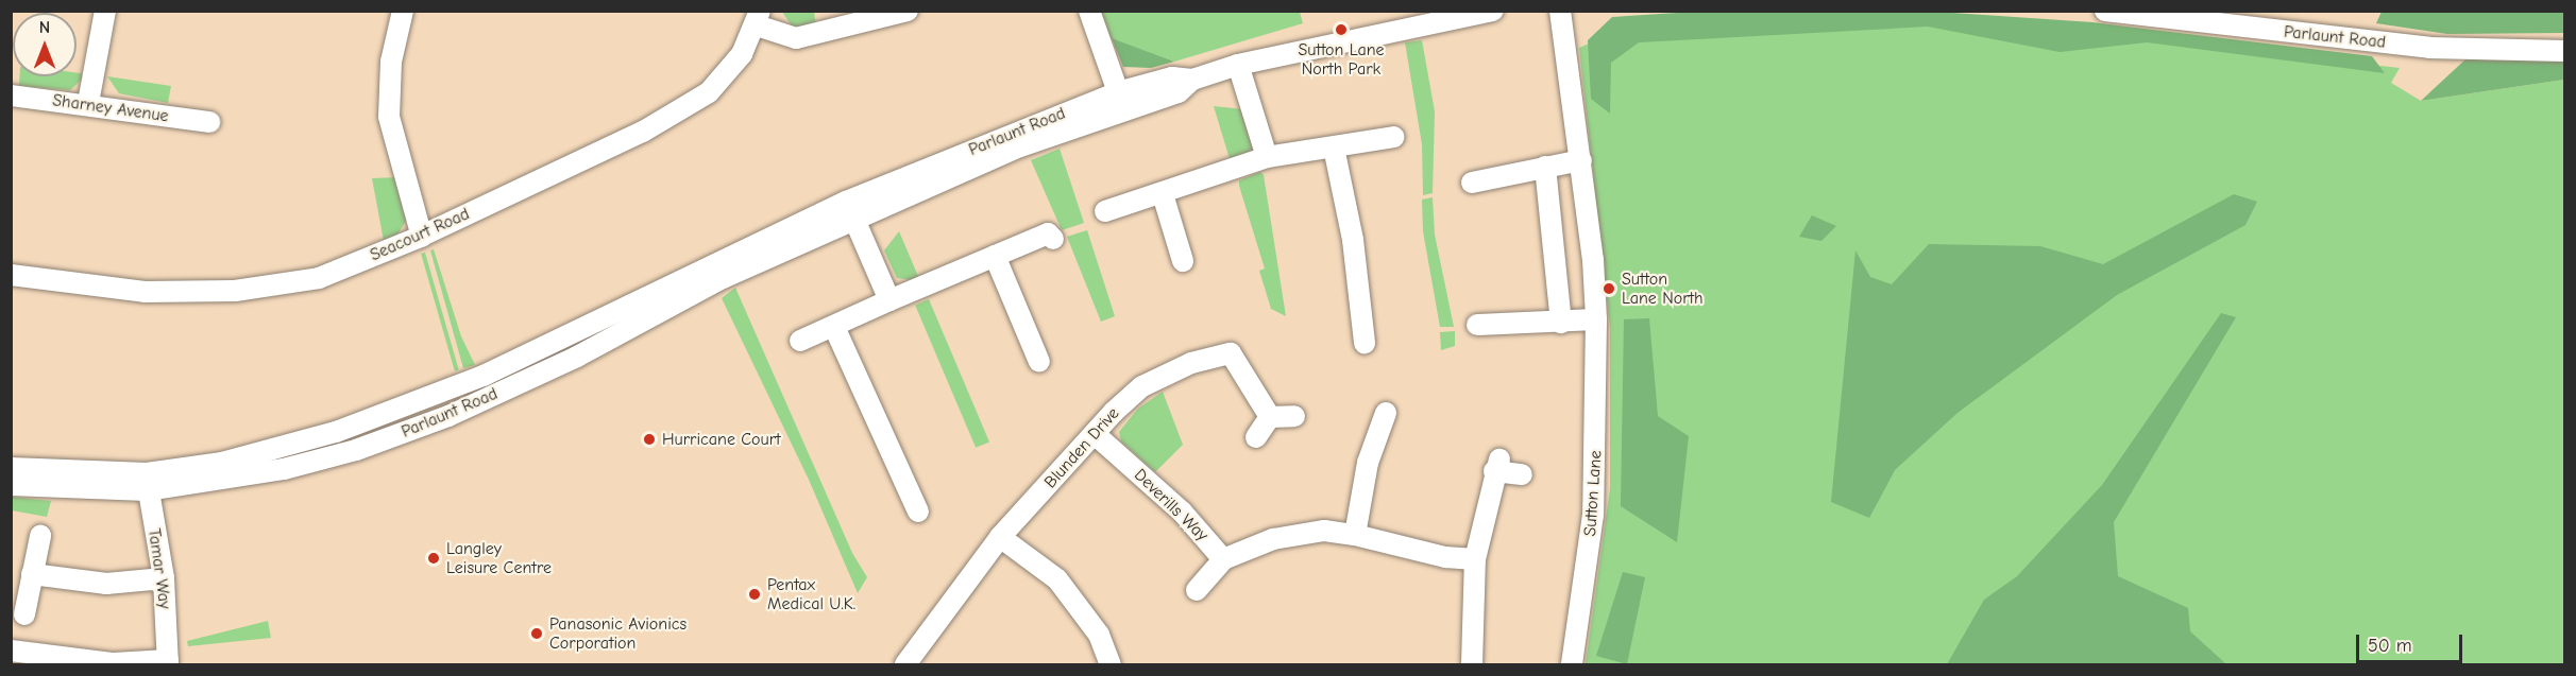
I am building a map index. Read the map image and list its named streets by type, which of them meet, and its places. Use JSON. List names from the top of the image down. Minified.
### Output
{"streets":{"street":["Parlaunt Road","Sharney Avenue","Seacourt Road","Blunden Drive","Sutton Lane","Deverills Way","Tamar Way"]},"crossings":[["Parlaunt Road","Tamar Way"],["Blunden Drive","Deverills Way"]],"places":["Sutton Lane North Park","Sutton Lane North","Hurricane Court","Langley Leisure Centre","Pentax Medical U.K.","Panasonic Avionics Corporation"],"scale_bar":"50 m","north":"top"}
